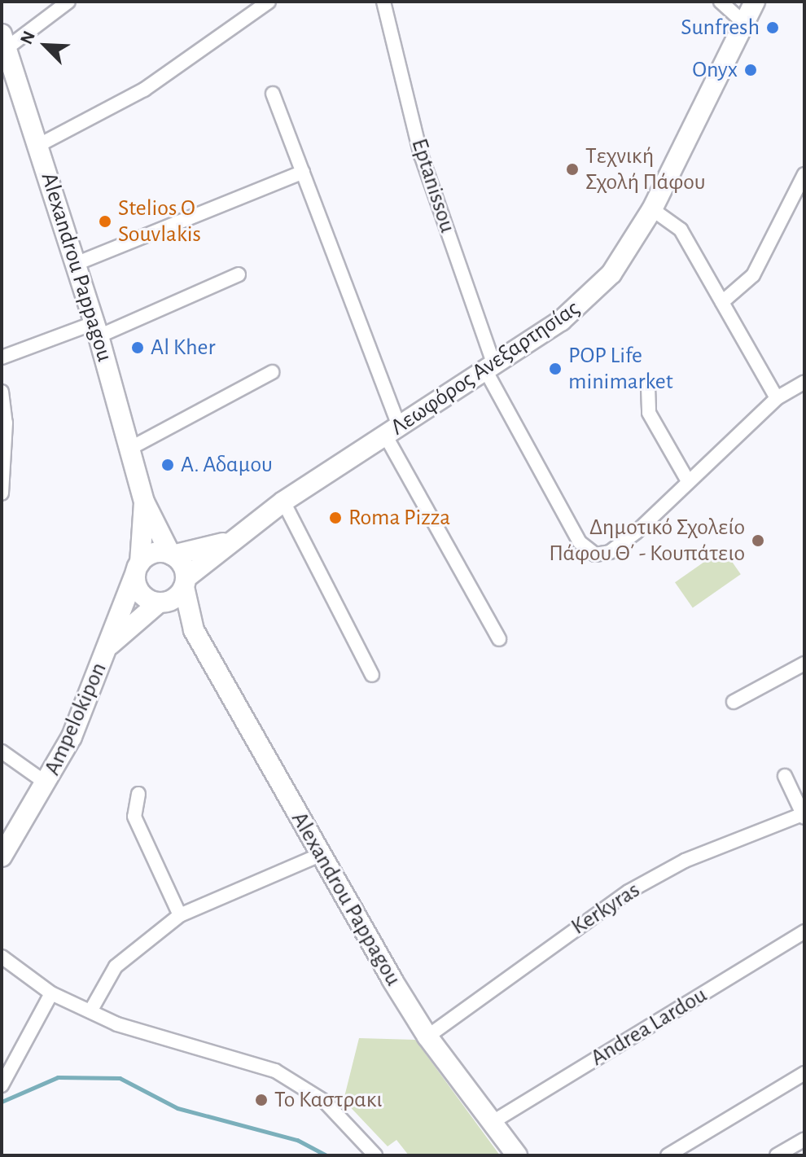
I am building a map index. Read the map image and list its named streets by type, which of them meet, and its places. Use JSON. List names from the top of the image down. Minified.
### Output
{"streets":{"street":["Eptanissou","Alexandrou Pappagou","Λεωφόρος Ανεξαρτησίας","Ampelokipon","Kerkyras","Andrea Lardou"]},"crossings":[["Eptanissou","Λεωφόρος Ανεξαρτησίας"],["Alexandrou Pappagou","Λεωφόρος Ανεξαρτησίας"],["Alexandrou Pappagou","Ampelokipon"],["Alexandrou Pappagou","Kerkyras"],["Alexandrou Pappagou","Andrea Lardou"],["Λεωφόρος Ανεξαρτησίας","Ampelokipon"]],"places":["Sunfresh","Onyx","Τεχνική Σχολή Πάφου","Stelios O Souvlakis","Al Kher","POP Life minimarket","Α. Αδαμου","Roma Pizza","Δημοτικό Σχολείο Πάφου Θ΄ - Κουπάτειο","Το Καστρακι"],"north":"top left"}
